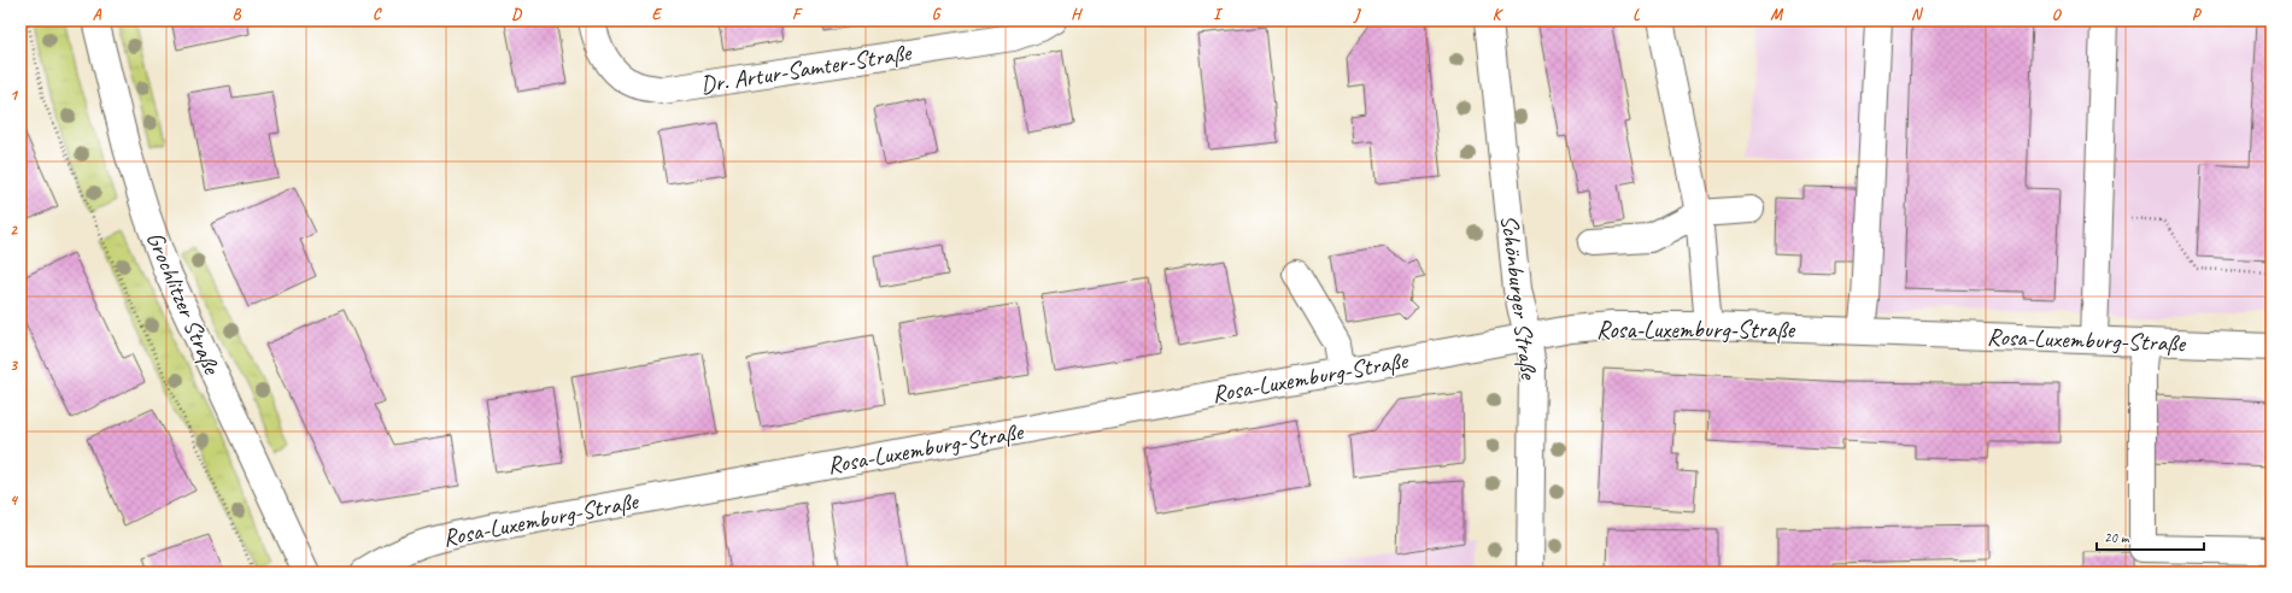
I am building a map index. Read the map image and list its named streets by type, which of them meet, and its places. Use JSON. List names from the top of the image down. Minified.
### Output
{"streets":{"main road":["Dr. Artur-Samter-Straße","Schönburger Straße","Grochlitzer Straße","Rosa-Luxemburg-Straße"]},"crossings":[["Schönburger Straße","Rosa-Luxemburg-Straße"]],"scale_bar":"20 m","grid":{"columns":["A","B","C","D","E","F","G","H","I","J","K","L","M","N","O","P"],"rows":["1","2","3","4"]}}
